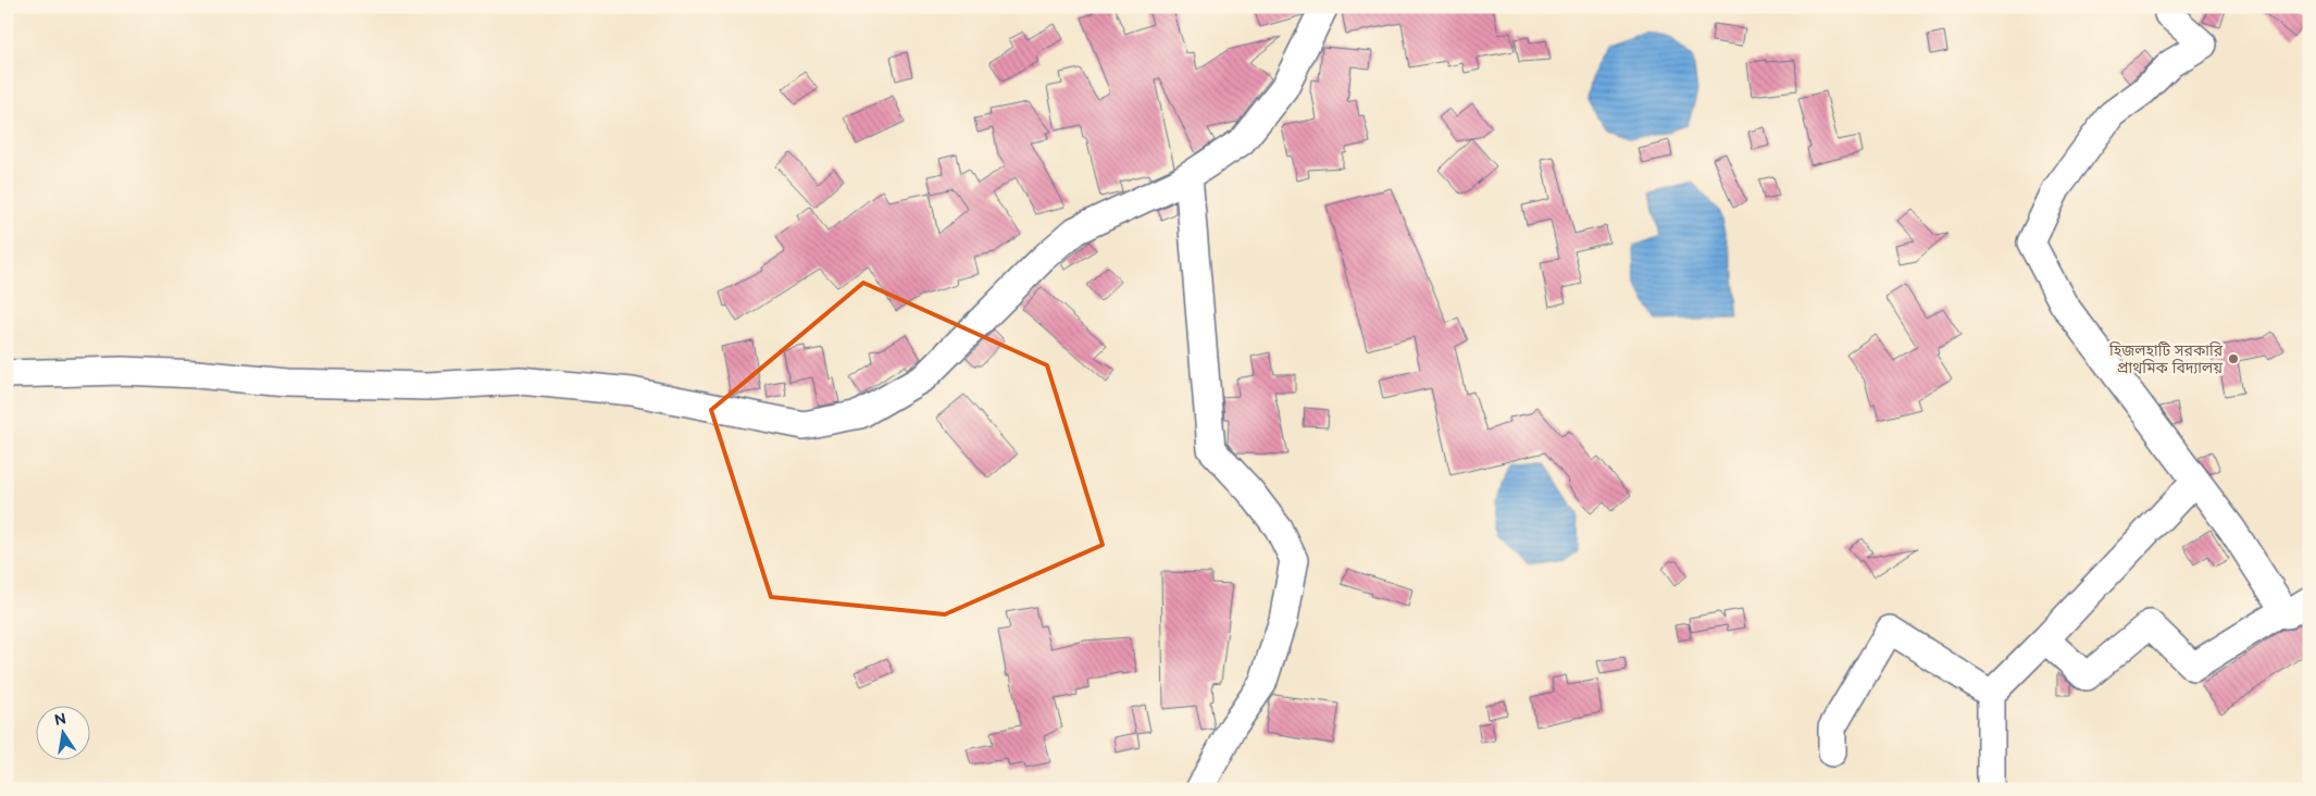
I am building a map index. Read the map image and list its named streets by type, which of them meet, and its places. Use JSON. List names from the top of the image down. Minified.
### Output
{"places":["হিজলহাটি সরকারি প্রাথমিক বিদ্যালয়"],"north":"top"}
